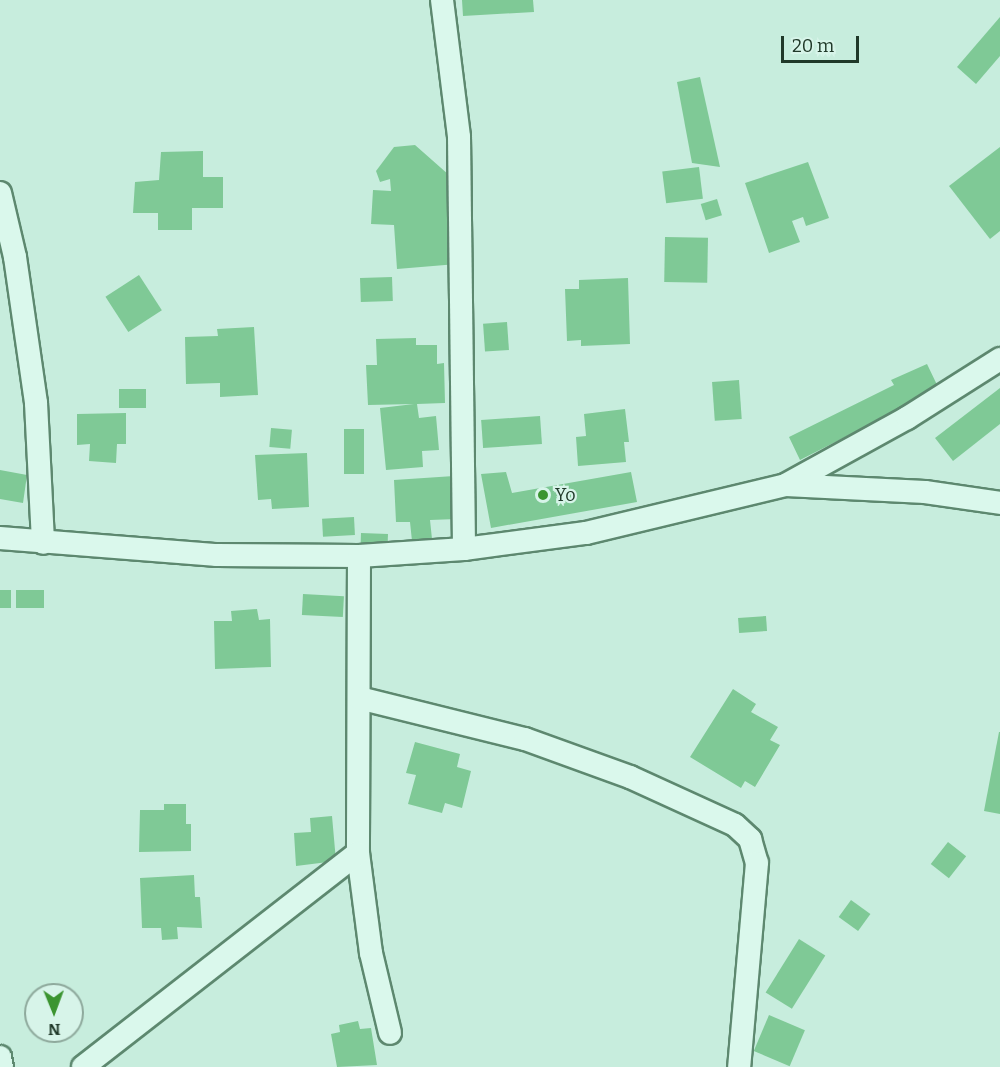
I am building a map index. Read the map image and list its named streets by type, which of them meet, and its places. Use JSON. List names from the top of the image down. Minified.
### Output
{"places":["Yo"],"scale_bar":"20 m","north":"bottom"}
